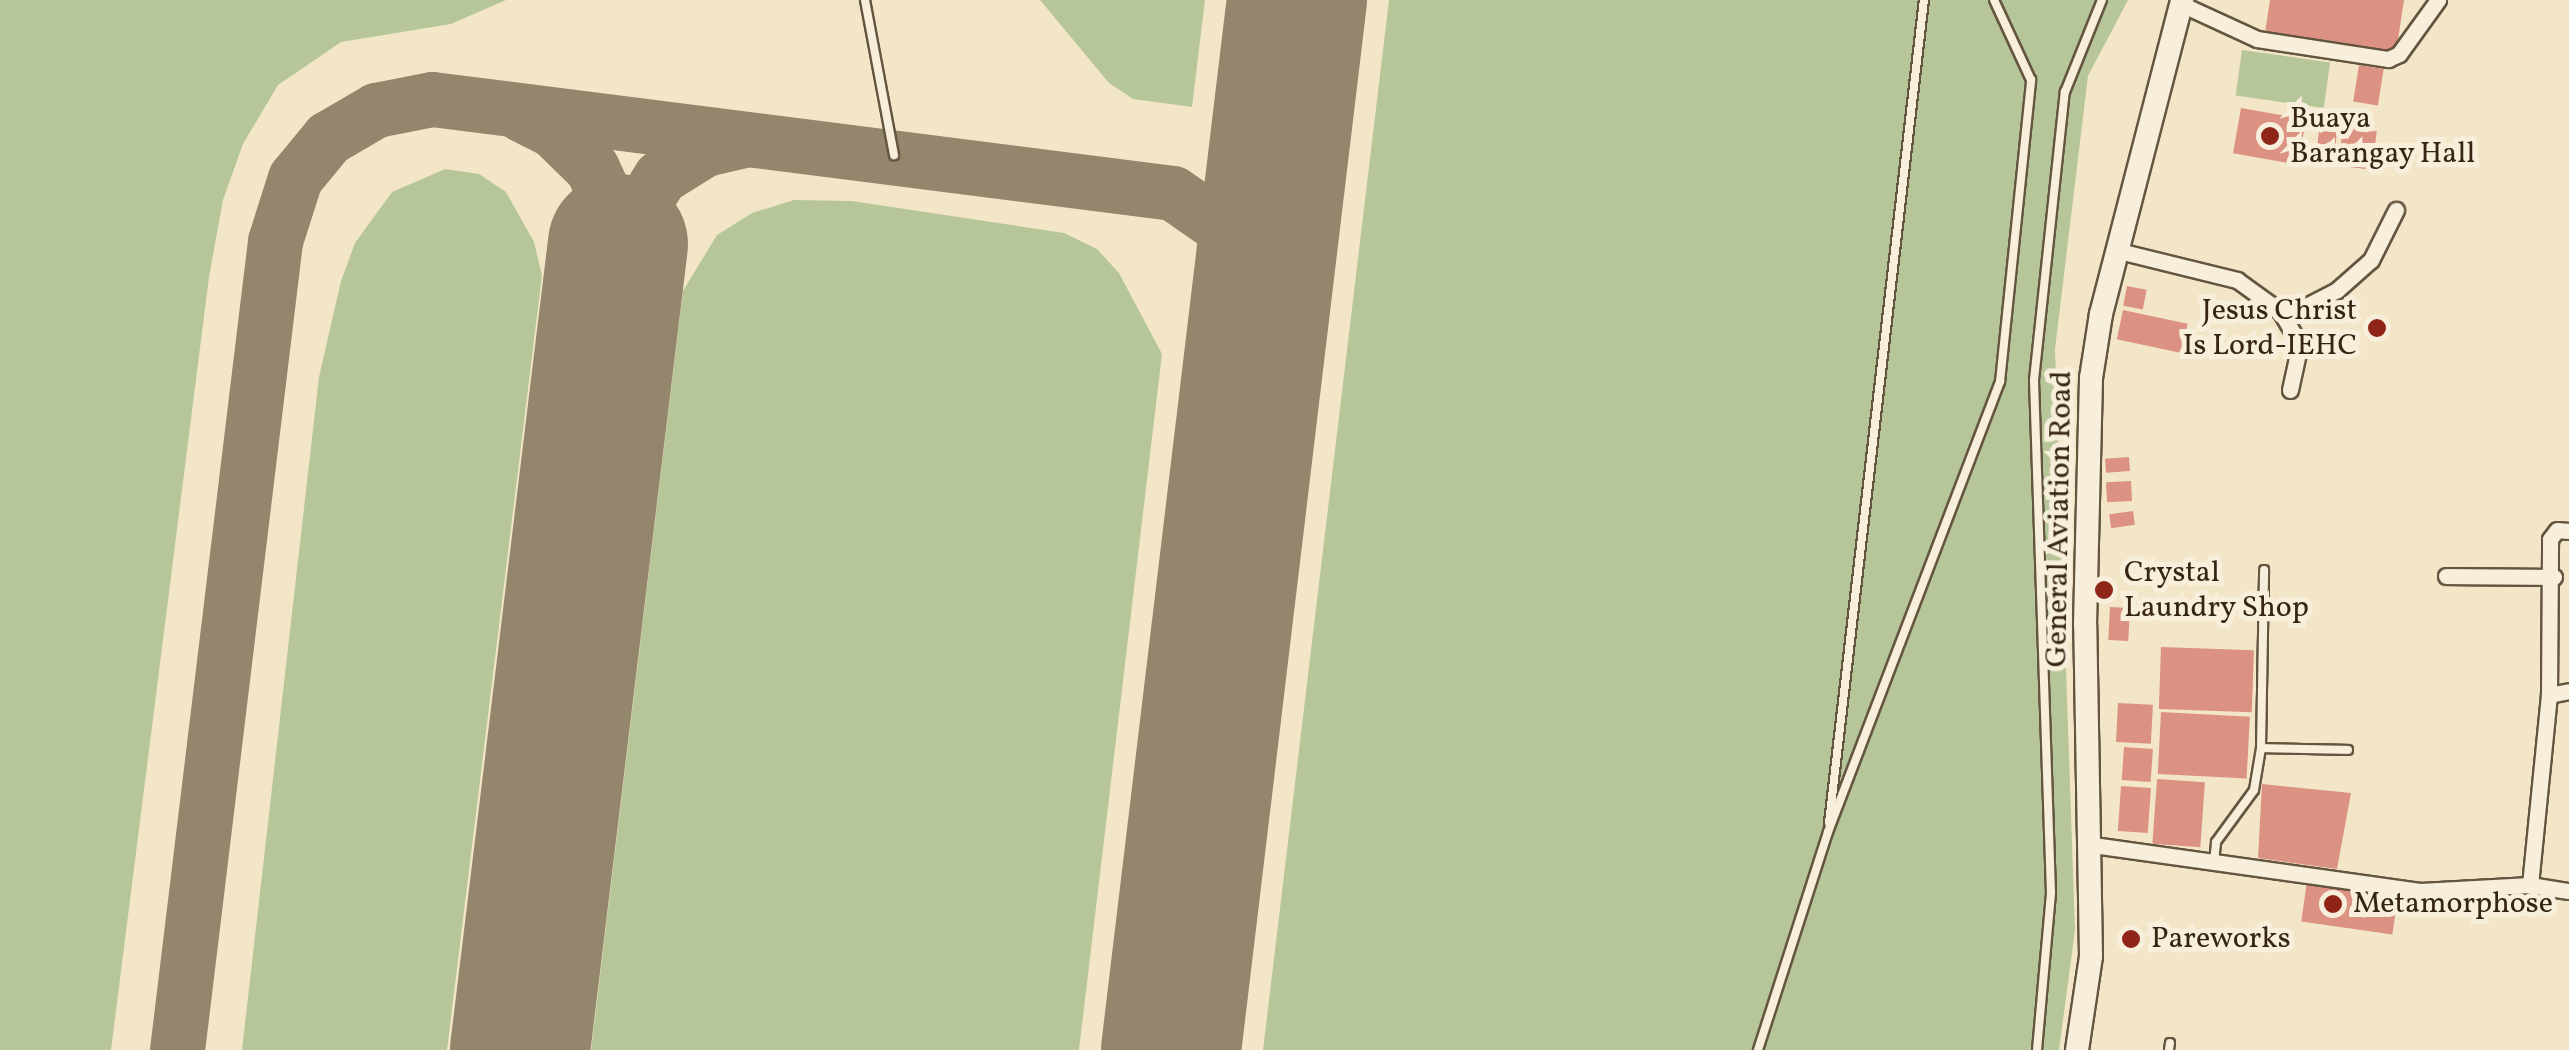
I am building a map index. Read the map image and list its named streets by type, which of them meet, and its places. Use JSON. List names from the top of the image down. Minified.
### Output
{"streets":{"main road":["General Aviation Road"]},"places":["Buaya Barangay Hall","Jesus Christ Is Lord-IEHC","Crystal Laundry Shop","Metamorphose","Pareworks"]}
